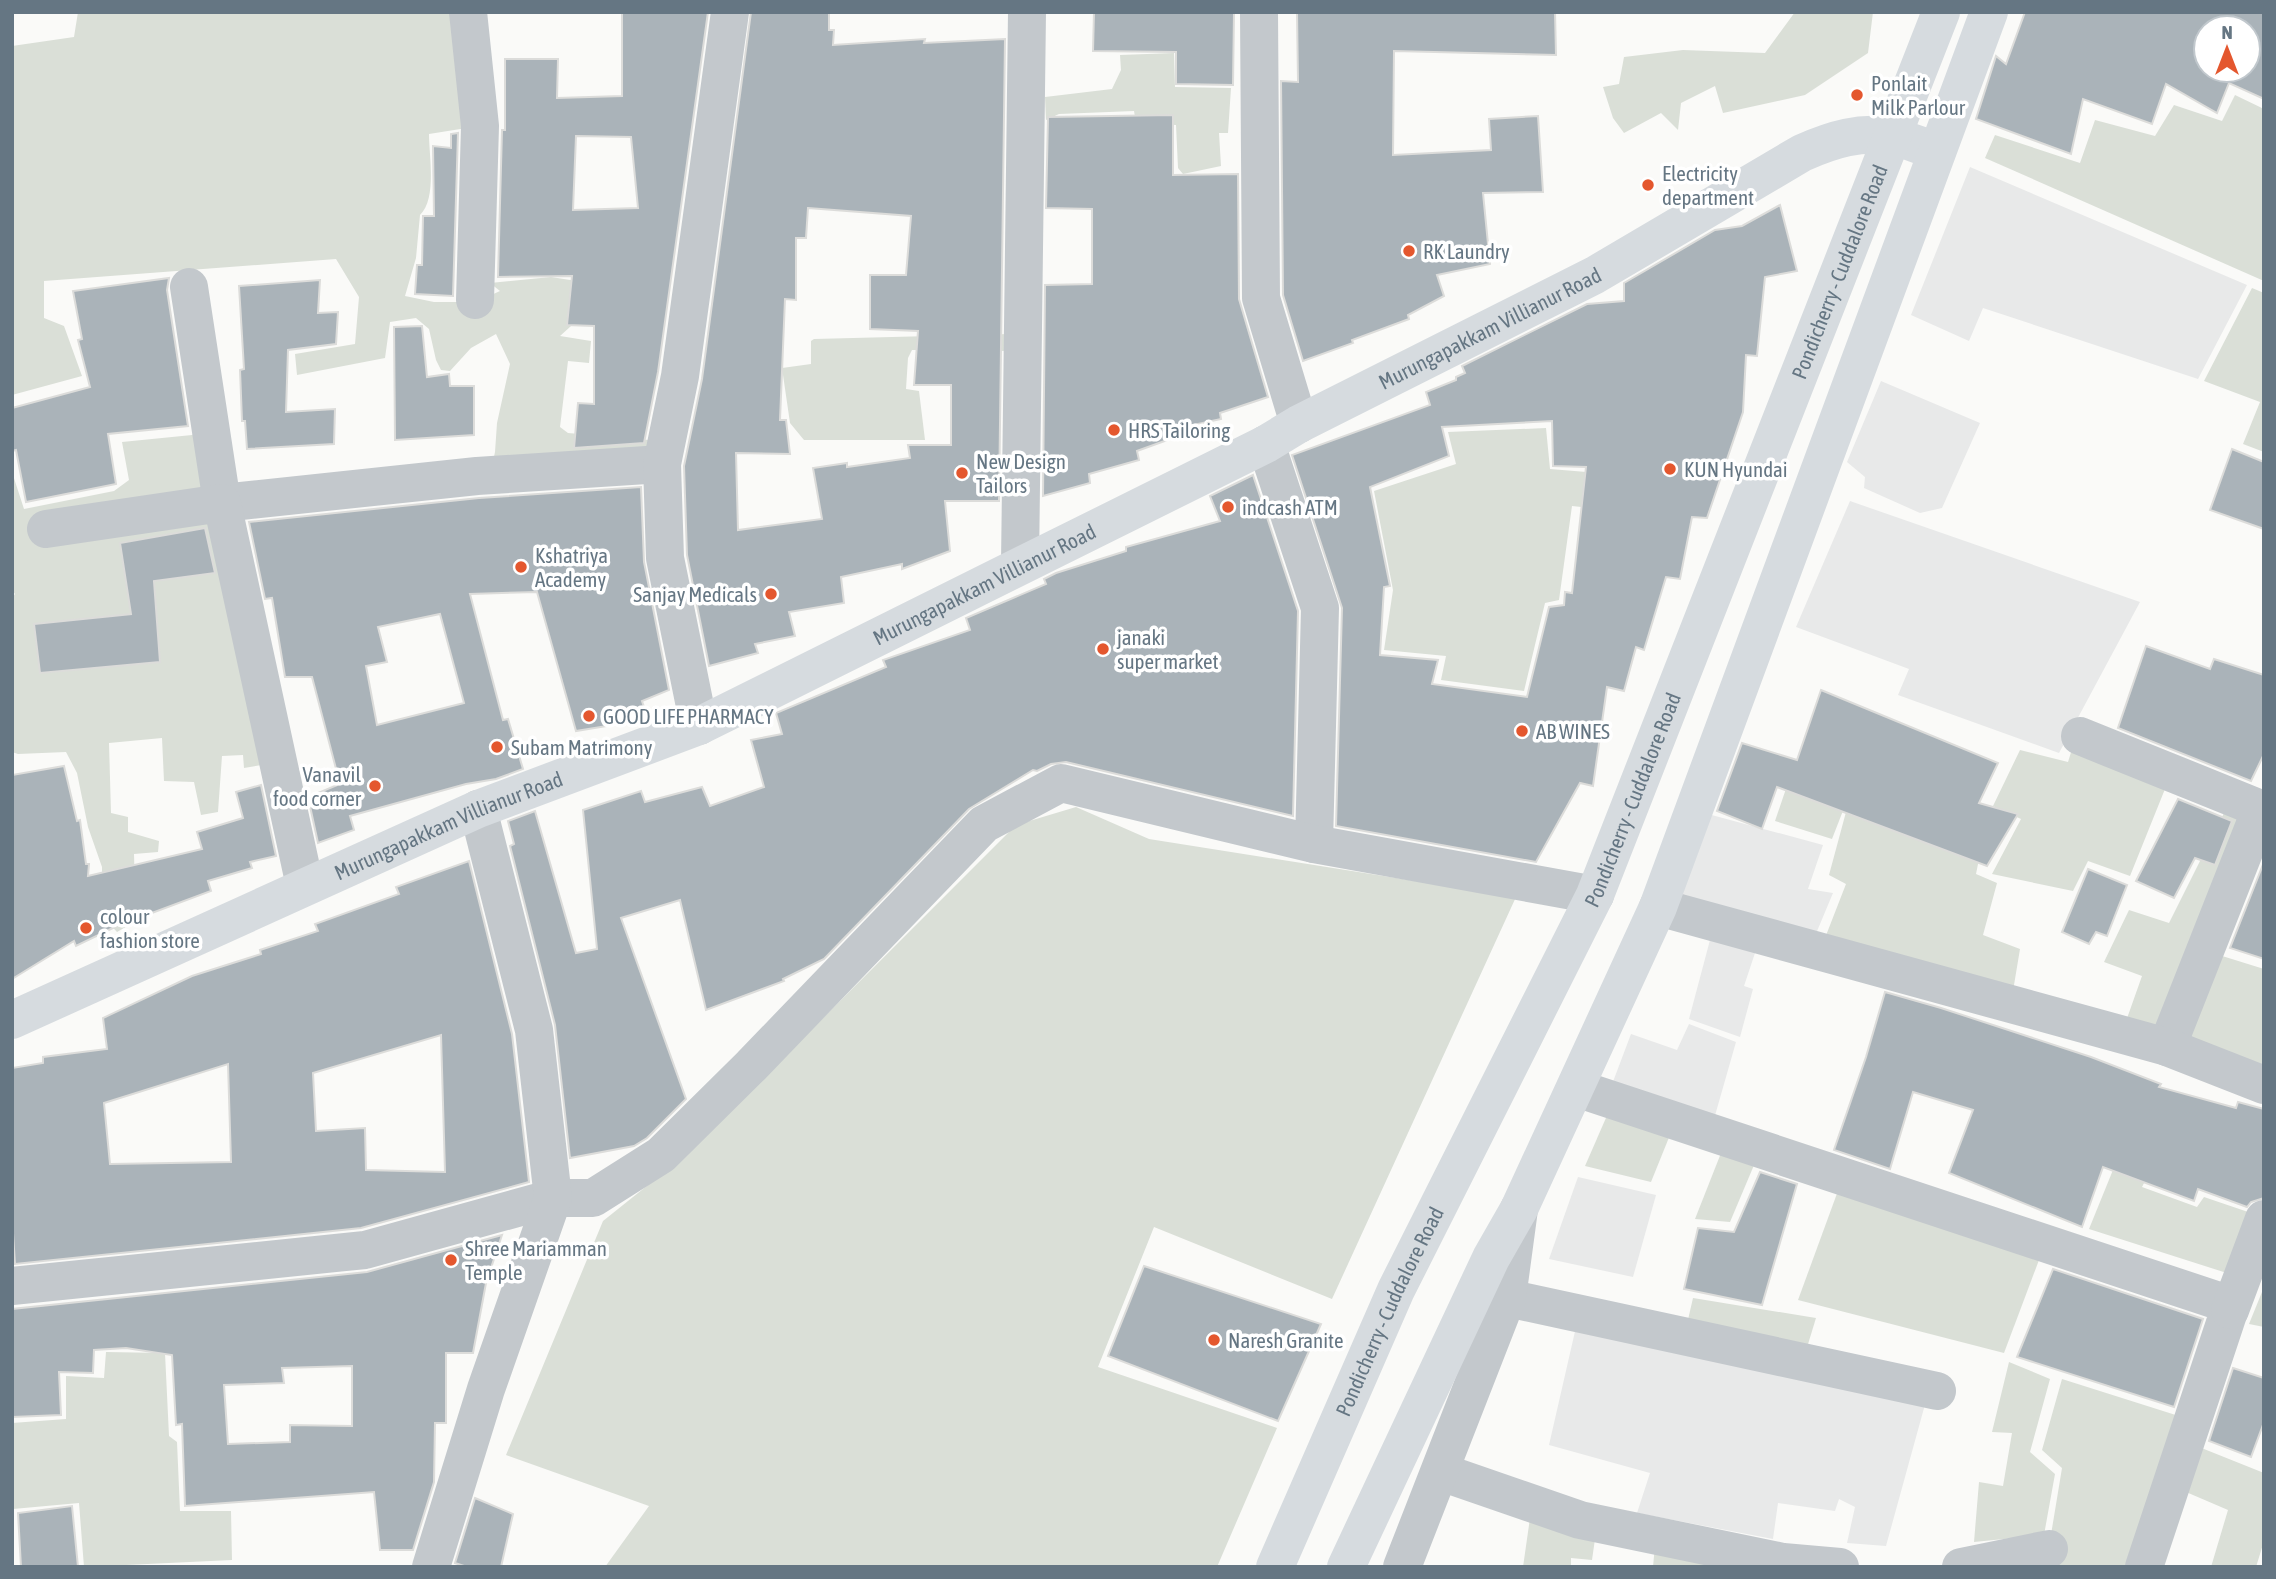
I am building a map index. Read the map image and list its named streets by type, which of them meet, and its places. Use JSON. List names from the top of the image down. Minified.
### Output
{"streets":{"main road":["Pondicherry - Cuddalore Road","Murungapakkam Villianur Road"]},"crossings":[["Pondicherry - Cuddalore Road","Murungapakkam Villianur Road"]],"places":["Ponlait Milk Parlour","Electricity department","RK Laundry","HRS Tailoring","KUN Hyundai","New Design Tailors","indcash ATM","Kshatriya Academy","Sanjay Medicals","janaki super market","GOOD LIFE PHARMACY","AB WINES","Subam Matrimony","Vanavil food corner","colour fashion store","Shree Mariamman Temple","Naresh Granite"],"north":"top"}
